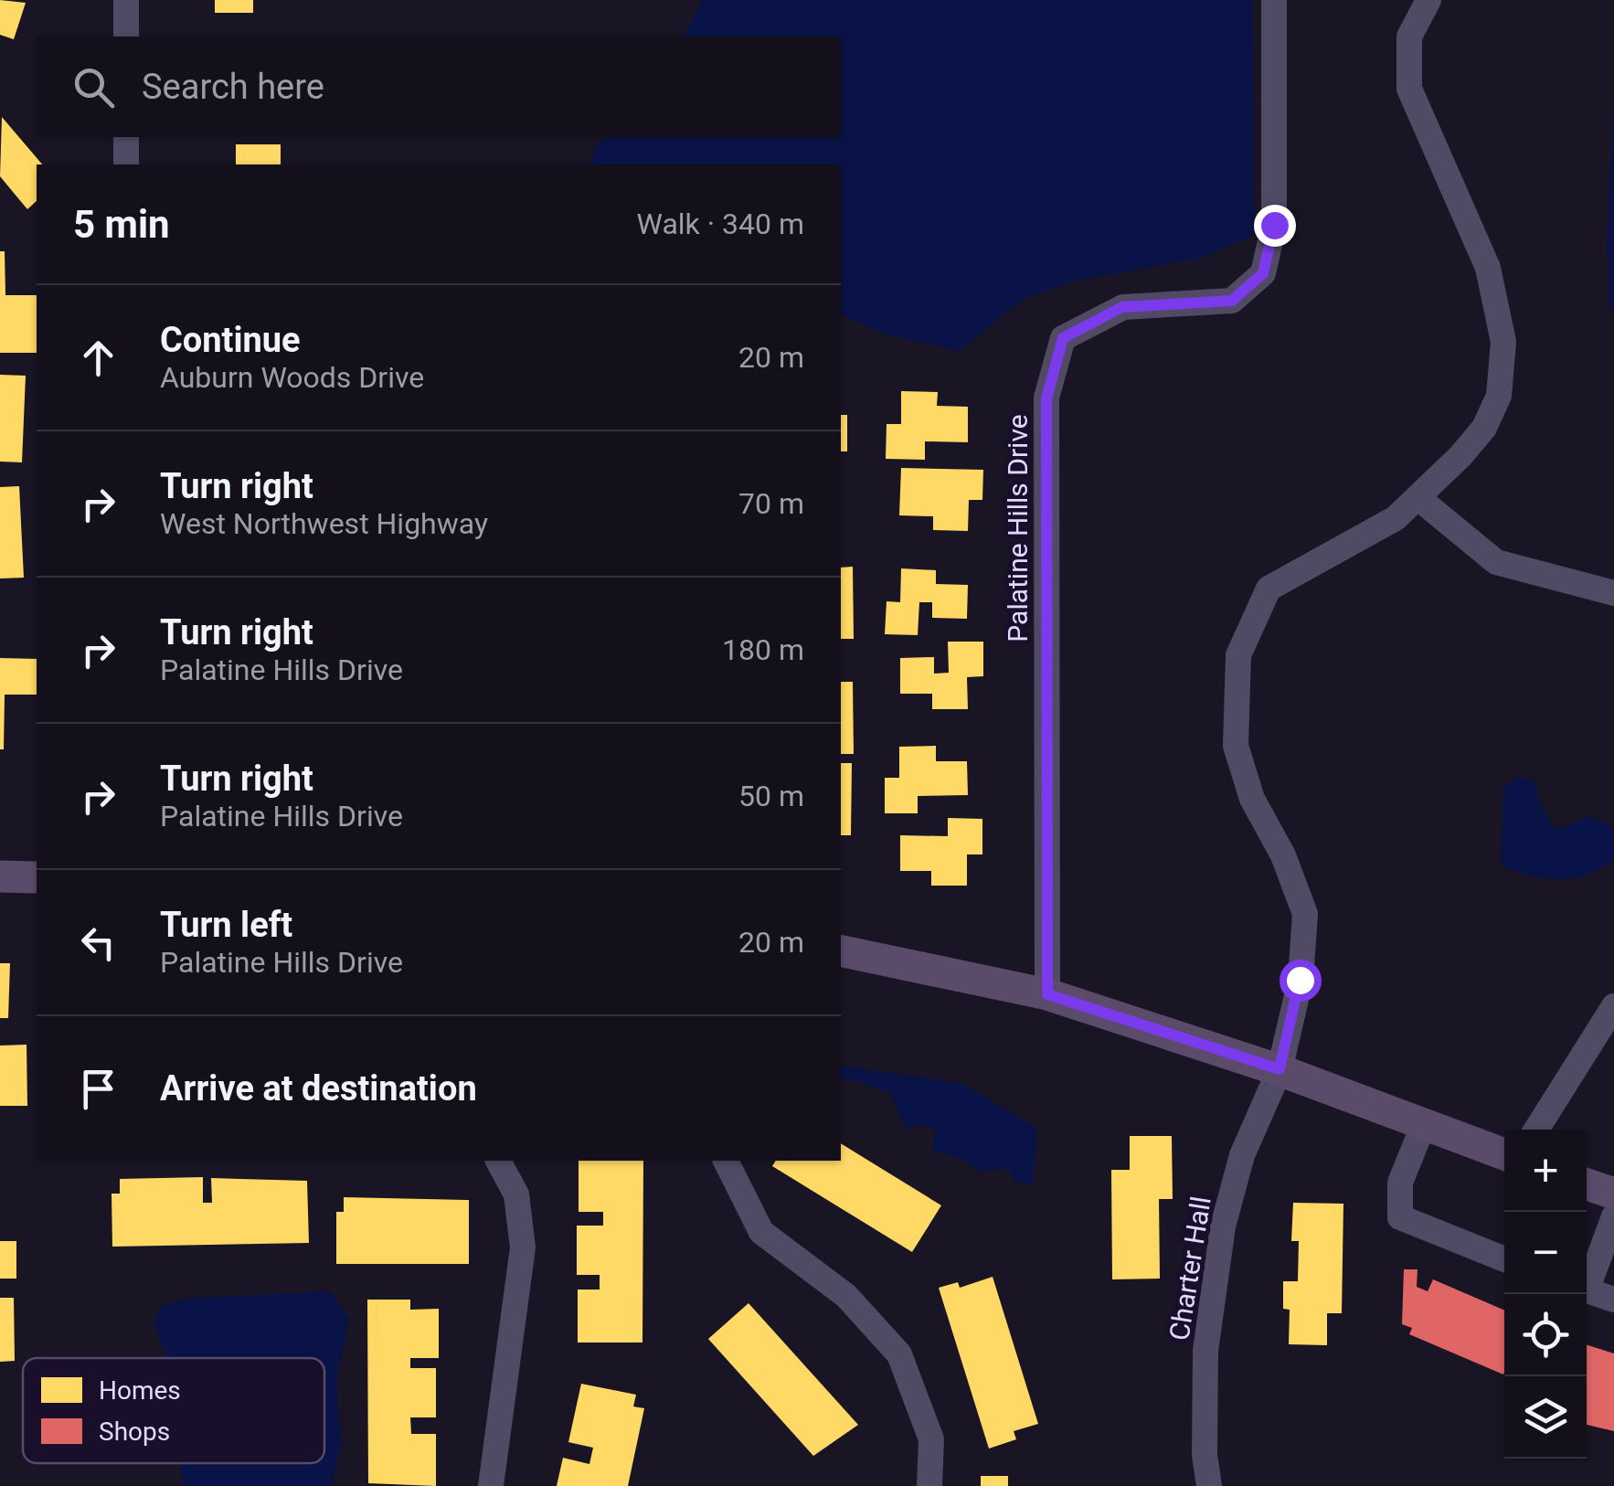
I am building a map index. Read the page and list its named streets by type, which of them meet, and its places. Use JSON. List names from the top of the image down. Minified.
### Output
{"streets":{"street":["Palatine Hills Drive","Charter Hall"]},"legend":["Homes","Shops"],"page":{"search":"Search here","heading":["5 min","Walk · 340 m"],"list":[["Continue","Auburn Woods Drive","20 m"],["Turn right","West Northwest Highway","70 m"],["Turn right","Palatine Hills Drive","180 m"],["Turn right","Palatine Hills Drive","50 m"],["Turn left","Palatine Hills Drive","20 m"],"Arrive at destination"],"map_buttons":["+","−"]}}
